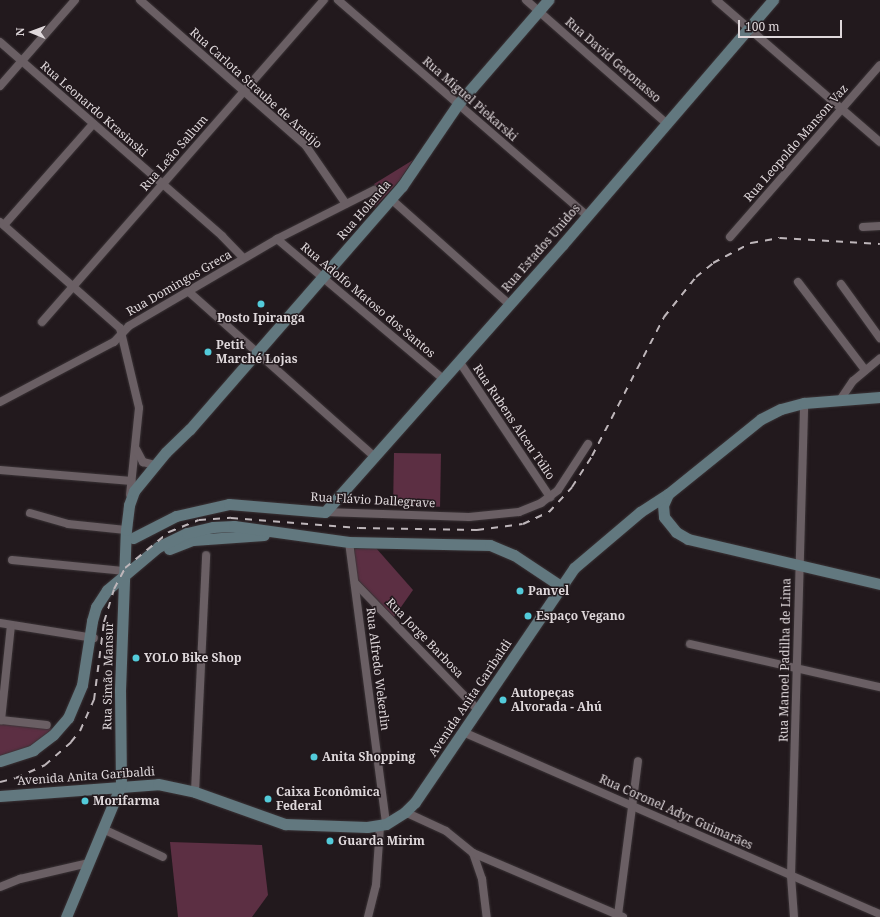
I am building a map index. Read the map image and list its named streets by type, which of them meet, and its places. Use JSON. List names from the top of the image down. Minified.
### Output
{"streets":{"main road":["Rua Holanda","Rua Estados Unidos","Rua Flávio Dallegrave","Rua Simão Mansur","Avenida Anita Garibaldi"],"street":["Rua David Geronasso","Rua Carlota Straube de Araújo","Rua Miguel Piekarski","Rua Leonardo Krasinski","Rua Leopoldo Manson Vaz","Rua Leão Sallum","Rua Domingos Greca","Rua Adolfo Matoso dos Santos","Rua Rubens Alceu Túlio","Rua Jorge Barbosa","Rua Manoel Padilha de Lima","Rua Alfredo Wekerlin","Rua Coronel Adyr Guimarães"]},"crossings":[["Rua David Geronasso","Rua Holanda"],["Rua David Geronasso","Rua Estados Unidos"],["Rua Carlota Straube de Araújo","Rua Leão Sallum"],["Rua Carlota Straube de Araújo","Rua Domingos Greca"],["Rua Miguel Piekarski","Rua Holanda"],["Rua Miguel Piekarski","Rua Estados Unidos"],["Rua Leonardo Krasinski","Rua Leão Sallum"],["Rua Leonardo Krasinski","Rua Domingos Greca"],["Rua Holanda","Rua Adolfo Matoso dos Santos"],["Rua Holanda","Rua Simão Mansur"],["Rua Estados Unidos","Rua Adolfo Matoso dos Santos"],["Rua Estados Unidos","Rua Rubens Alceu Túlio"],["Rua Estados Unidos","Rua Flávio Dallegrave"],["Rua Domingos Greca","Rua Adolfo Matoso dos Santos"],["Rua Domingos Greca","Rua Simão Mansur"],["Rua Rubens Alceu Túlio","Rua Flávio Dallegrave"],["Rua Flávio Dallegrave","Rua Simão Mansur"],["Rua Jorge Barbosa","Rua Alfredo Wekerlin"],["Rua Jorge Barbosa","Avenida Anita Garibaldi"],["Rua Manoel Padilha de Lima","Avenida Anita Garibaldi"],["Rua Manoel Padilha de Lima","Rua Coronel Adyr Guimarães"],["Rua Alfredo Wekerlin","Avenida Anita Garibaldi"],["Rua Simão Mansur","Avenida Anita Garibaldi"],["Avenida Anita Garibaldi","Rua Coronel Adyr Guimarães"]],"places":["Posto Ipiranga","Petit Marché Lojas","Panvel","Espaço Vegano","YOLO Bike Shop","Autopeças Alvorada - Ahú","Anita Shopping","Caixa Econômica Federal","Morifarma","Guarda Mirim"],"scale_bar":"100 m","north":"left"}
